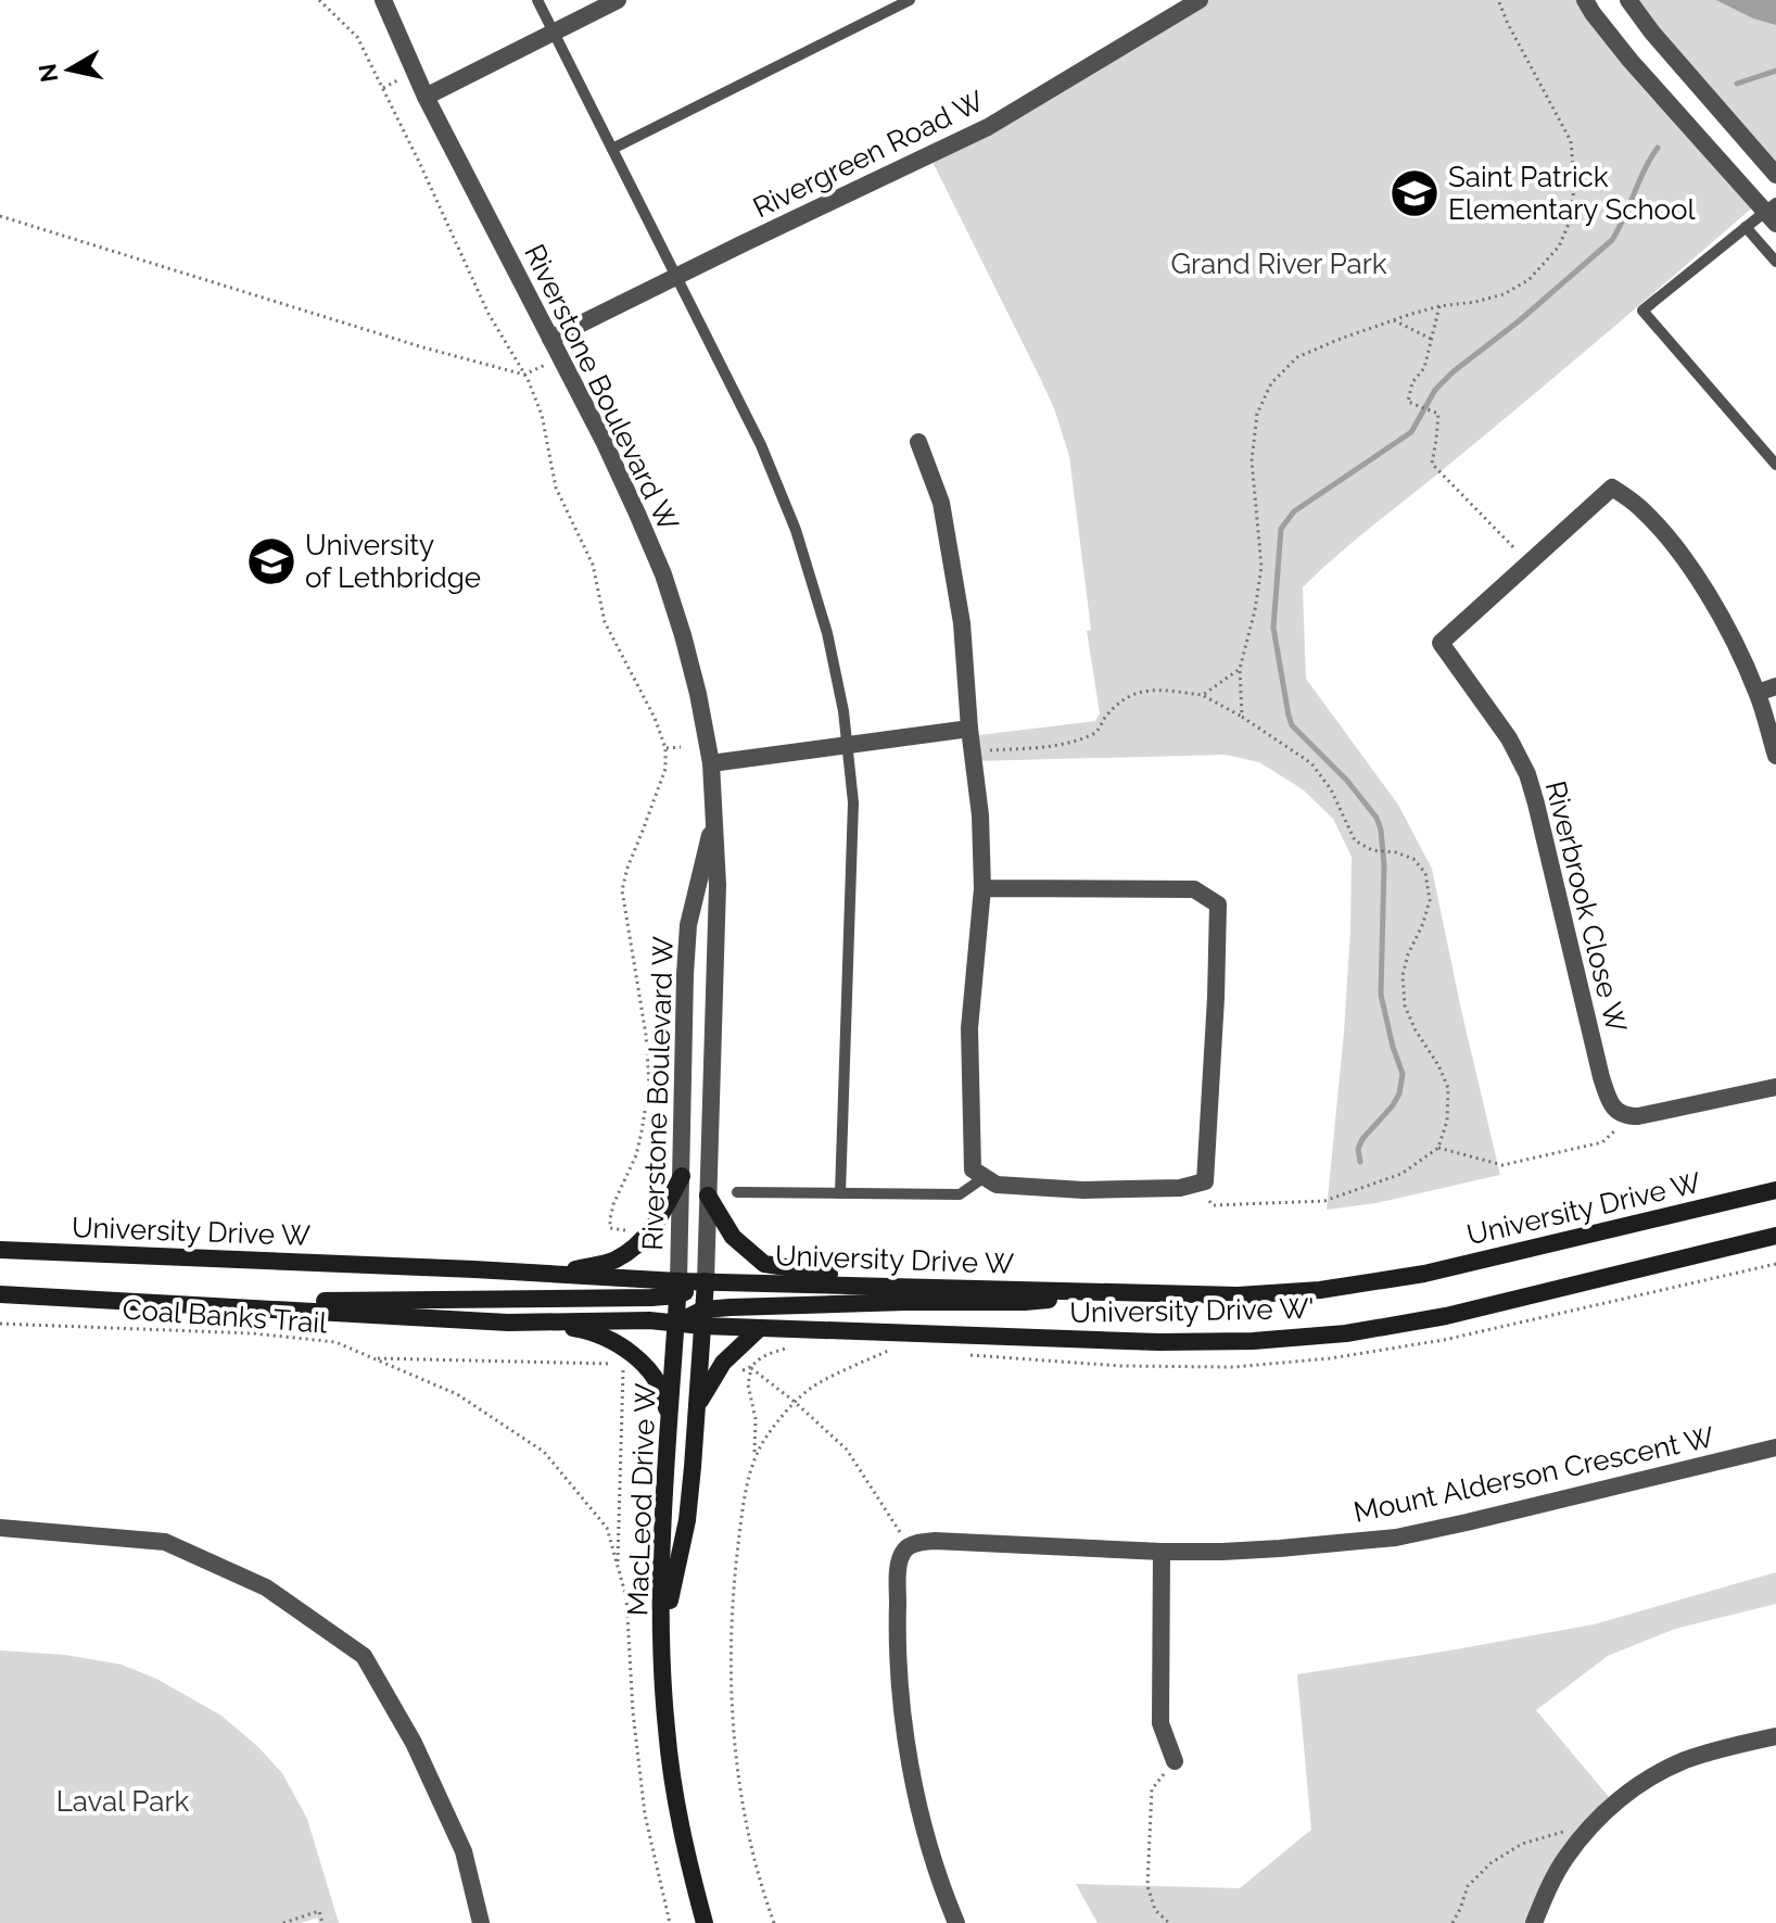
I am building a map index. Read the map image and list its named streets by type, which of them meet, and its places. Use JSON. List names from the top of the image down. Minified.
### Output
{"streets":{"main road":["Riverstone Boulevard W","University Drive W","University Drive W'","MacLeod Drive W"],"street":["Rivergreen Road W","Riverbrook Close W","Mount Alderson Crescent W"],"path":["Coal Banks Trail"]},"crossings":[["Rivergreen Road W","Riverstone Boulevard W"],["Riverstone Boulevard W","University Drive W"],["Riverstone Boulevard W","University Drive W'"],["Riverstone Boulevard W","MacLeod Drive W"],["University Drive W'","MacLeod Drive W"]],"parks":["Grand River Park","Laval Park"],"places":{"school or university":["Saint Patrick Elementary School","University of Lethbridge"]},"north":"left"}
